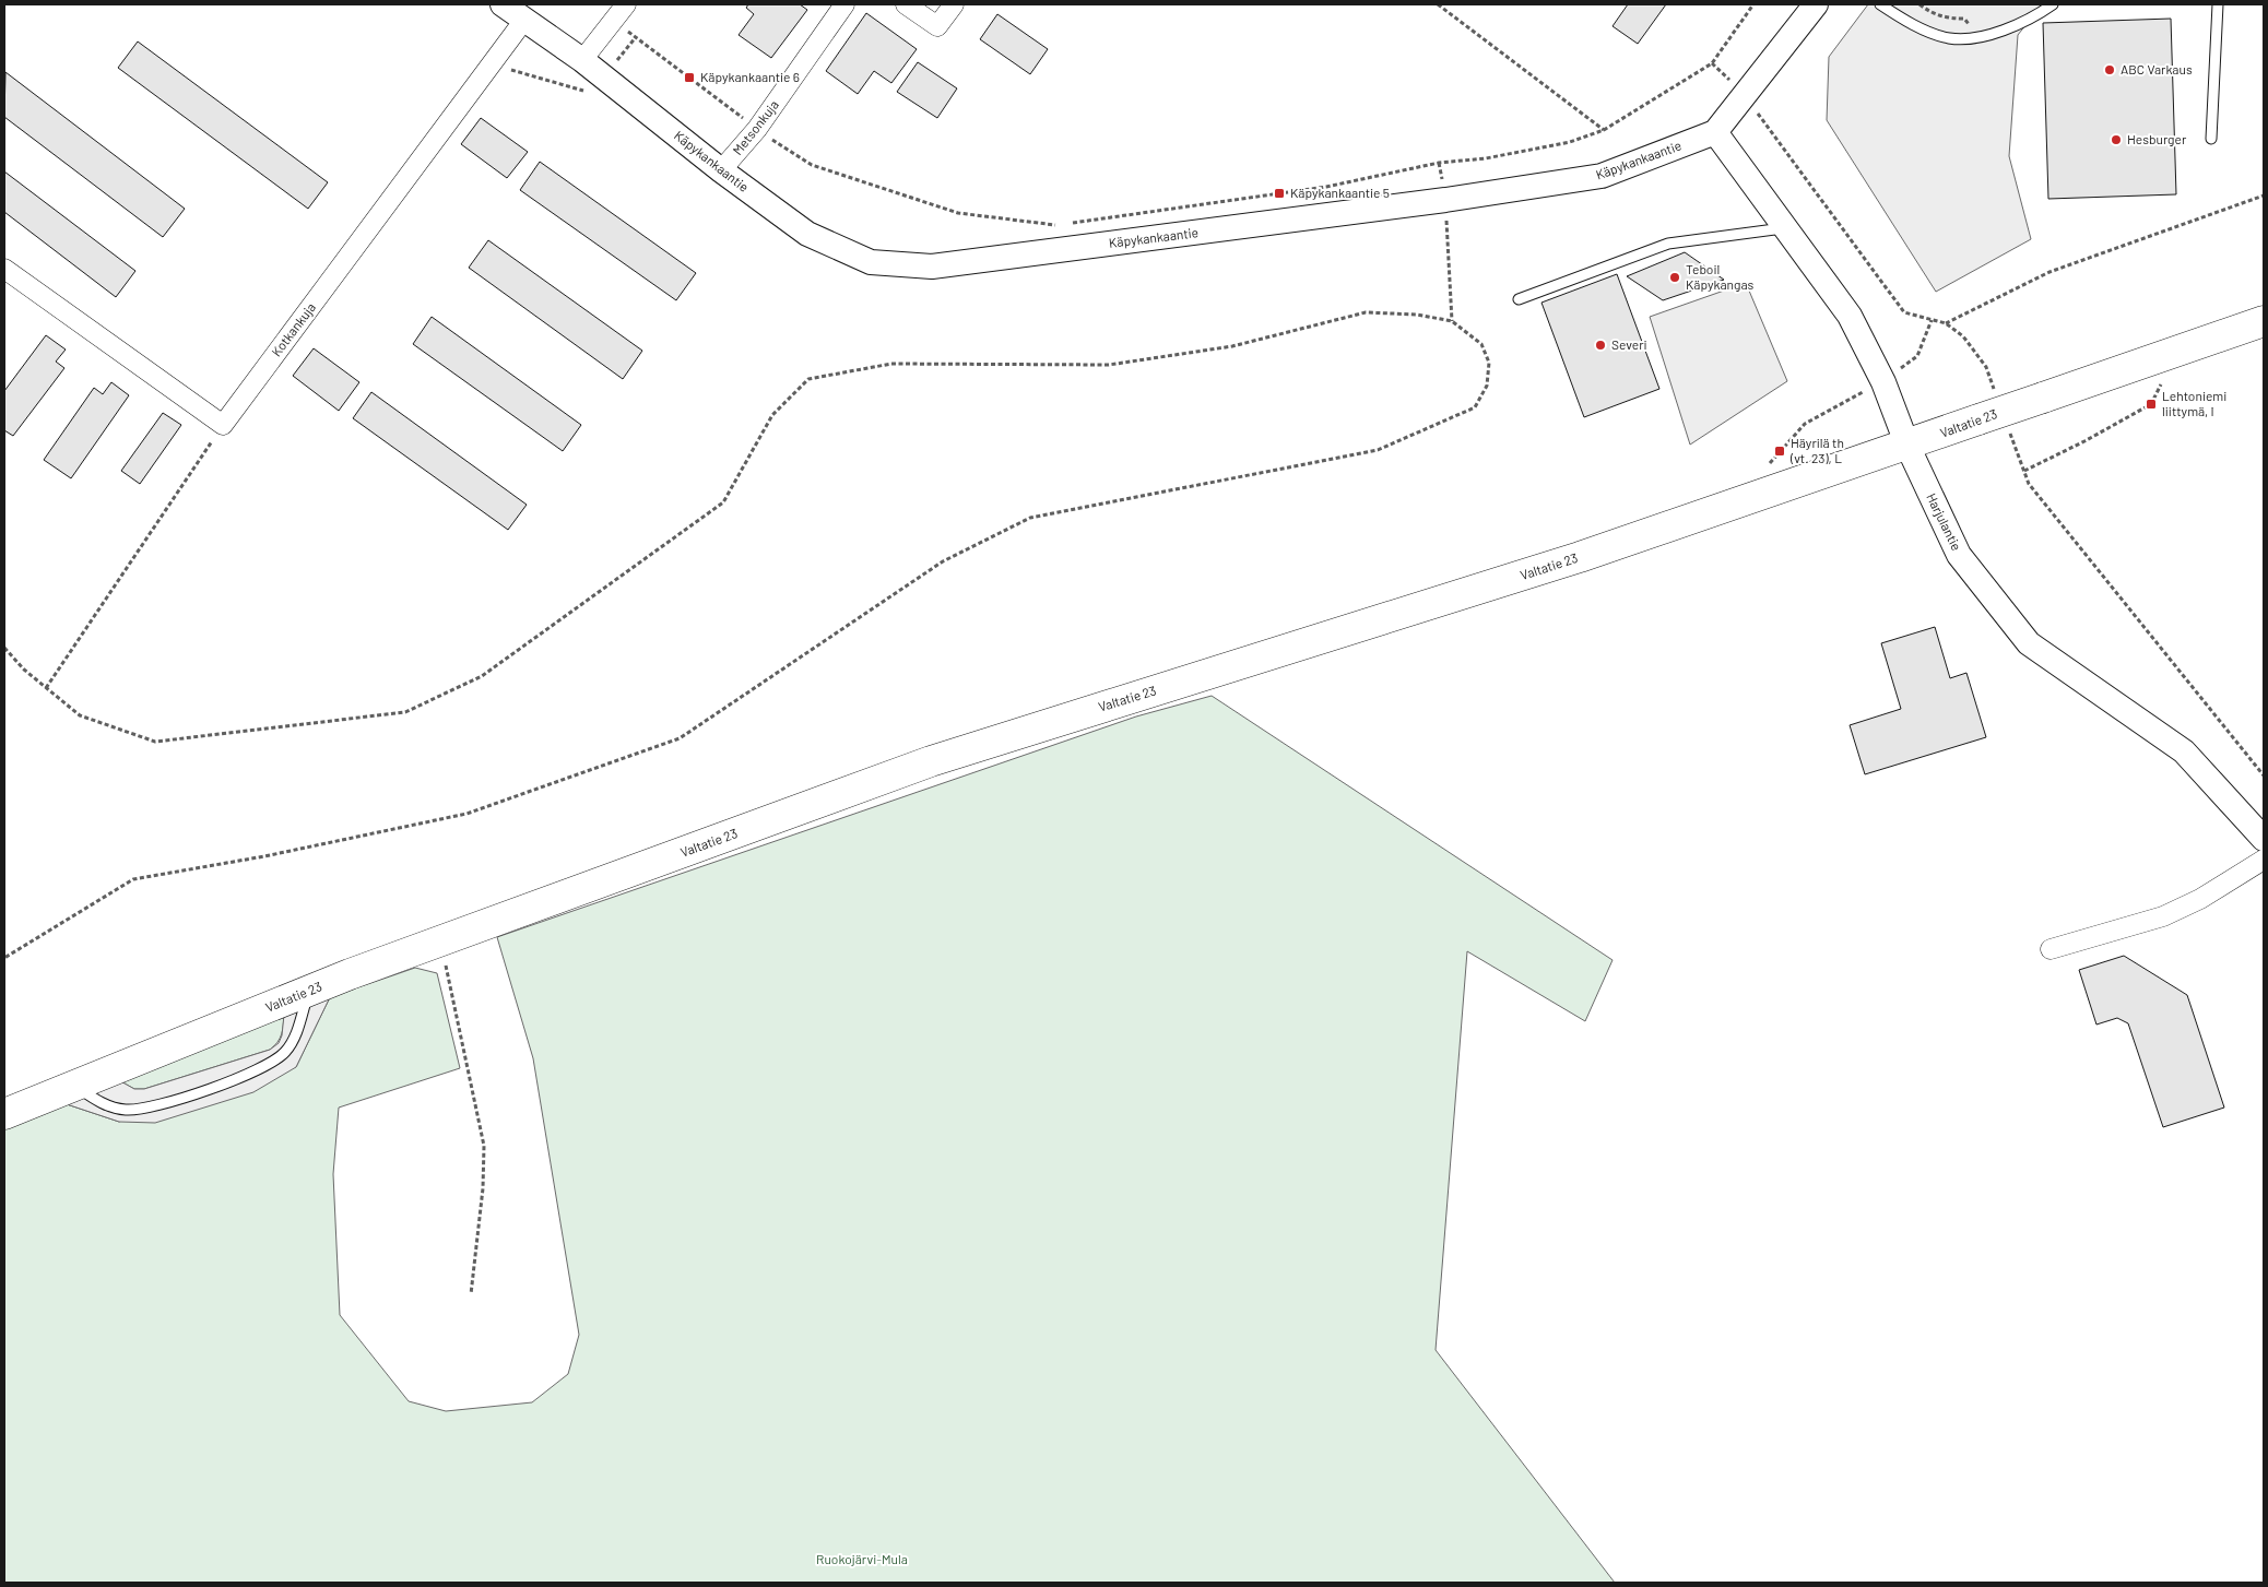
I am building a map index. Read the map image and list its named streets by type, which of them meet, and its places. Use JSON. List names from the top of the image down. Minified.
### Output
{"streets":{"highway":["Valtatie 23"],"street":["Metsonkuja","Käpykankaantie","Kotkankuja","Harjulantie"]},"crossings":[["Metsonkuja","Käpykankaantie"],["Käpykankaantie","Kotkankuja"],["Käpykankaantie","Harjulantie"],["Valtatie 23","Harjulantie"]],"parks":["Ruokojärvi-Mula"],"places":{"other":["ABC Varkaus","Hesburger","Teboil Käpykangas","Severi"],"transit":["Käpykankaantie 6","Käpykankaantie 5","Lehtoniemi liittymä, I","Häyrilä th (vt. 23), L"]}}
